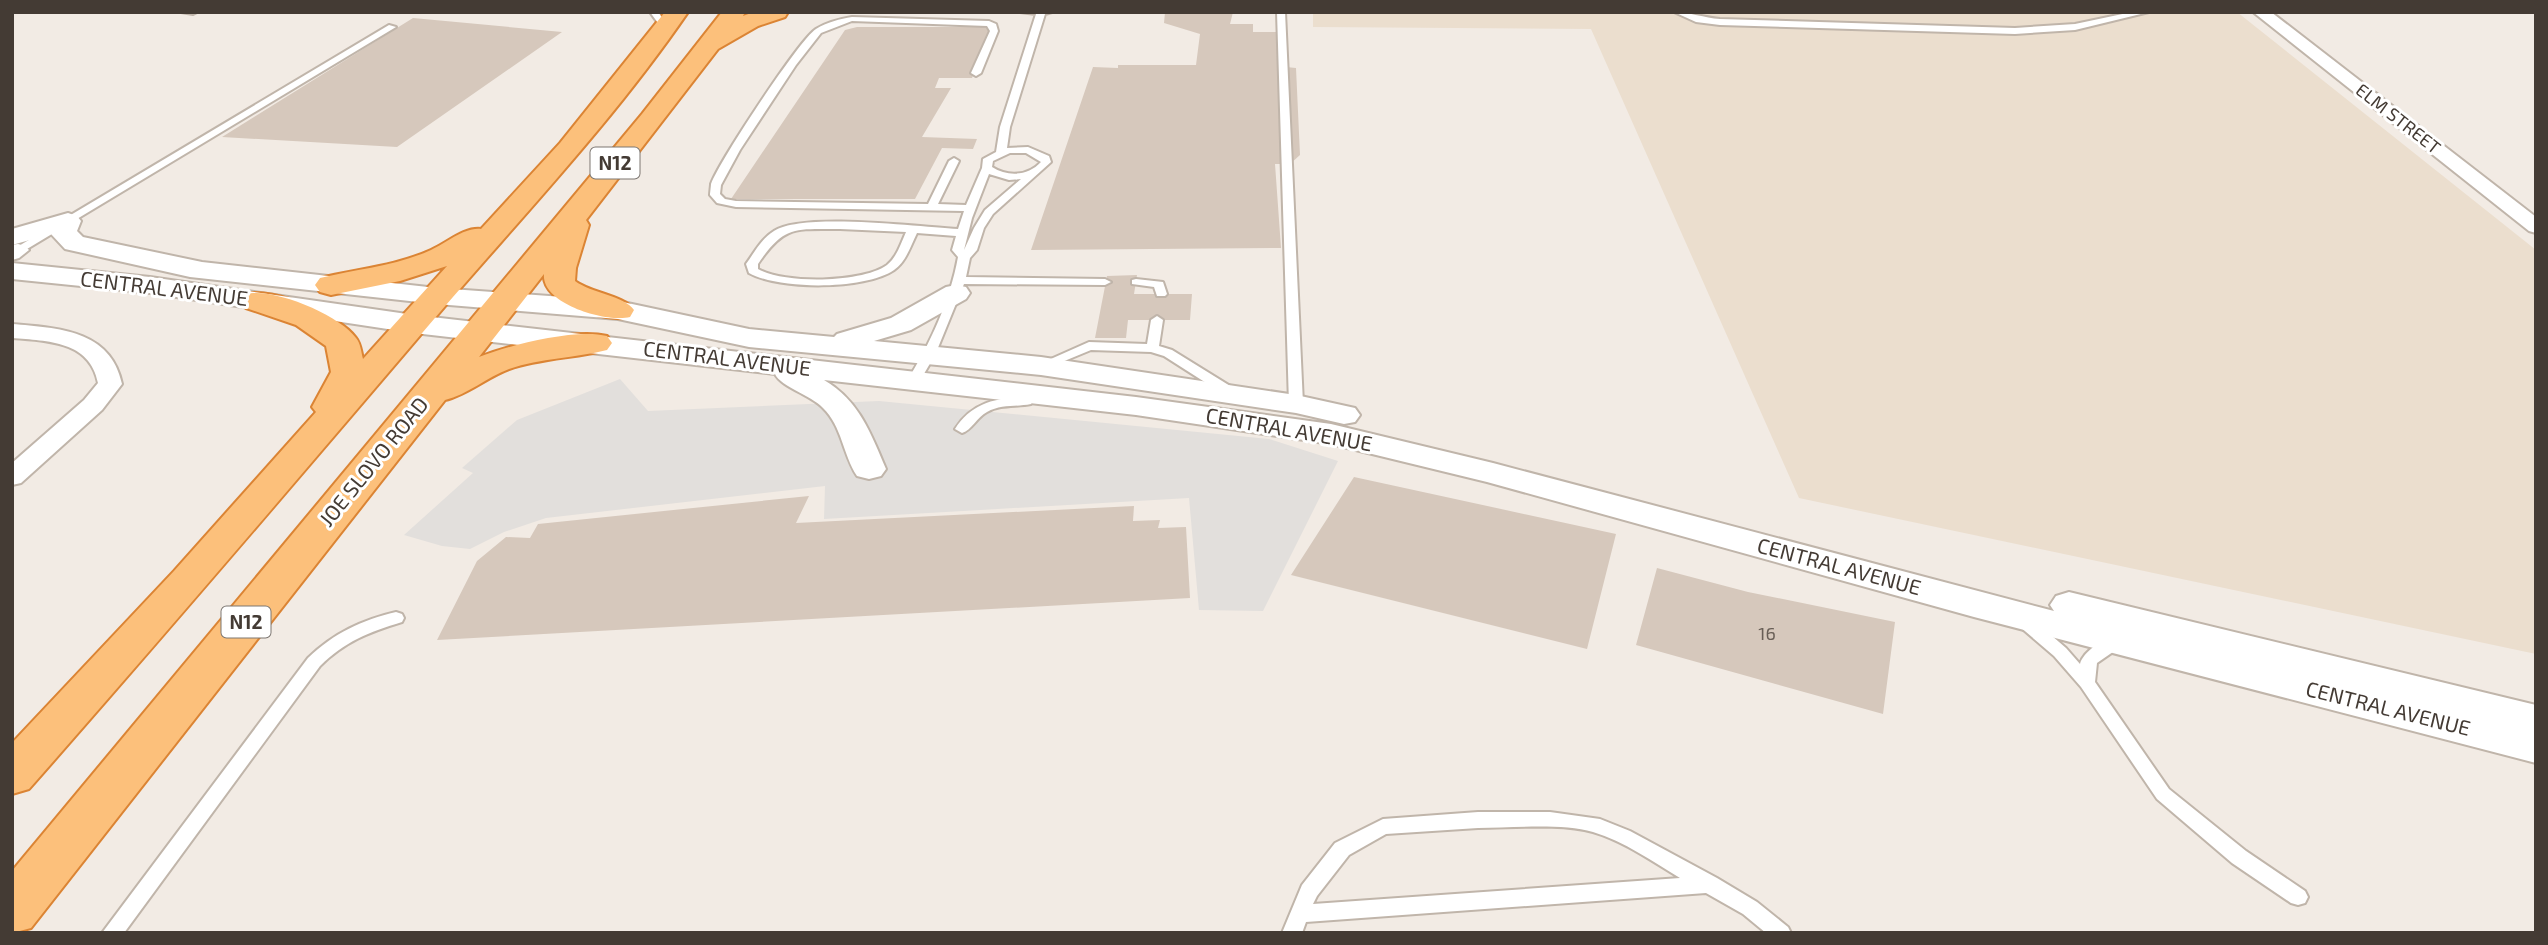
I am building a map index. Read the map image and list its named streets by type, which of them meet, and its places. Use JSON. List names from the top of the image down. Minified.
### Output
{"streets":{"highway":["N12","JOE SLOVO ROAD"],"street":["ELM STREET","CENTRAL AVENUE"]},"crossings":[["N12","CENTRAL AVENUE"],["CENTRAL AVENUE","JOE SLOVO ROAD"]],"house_numbers":["16"]}
